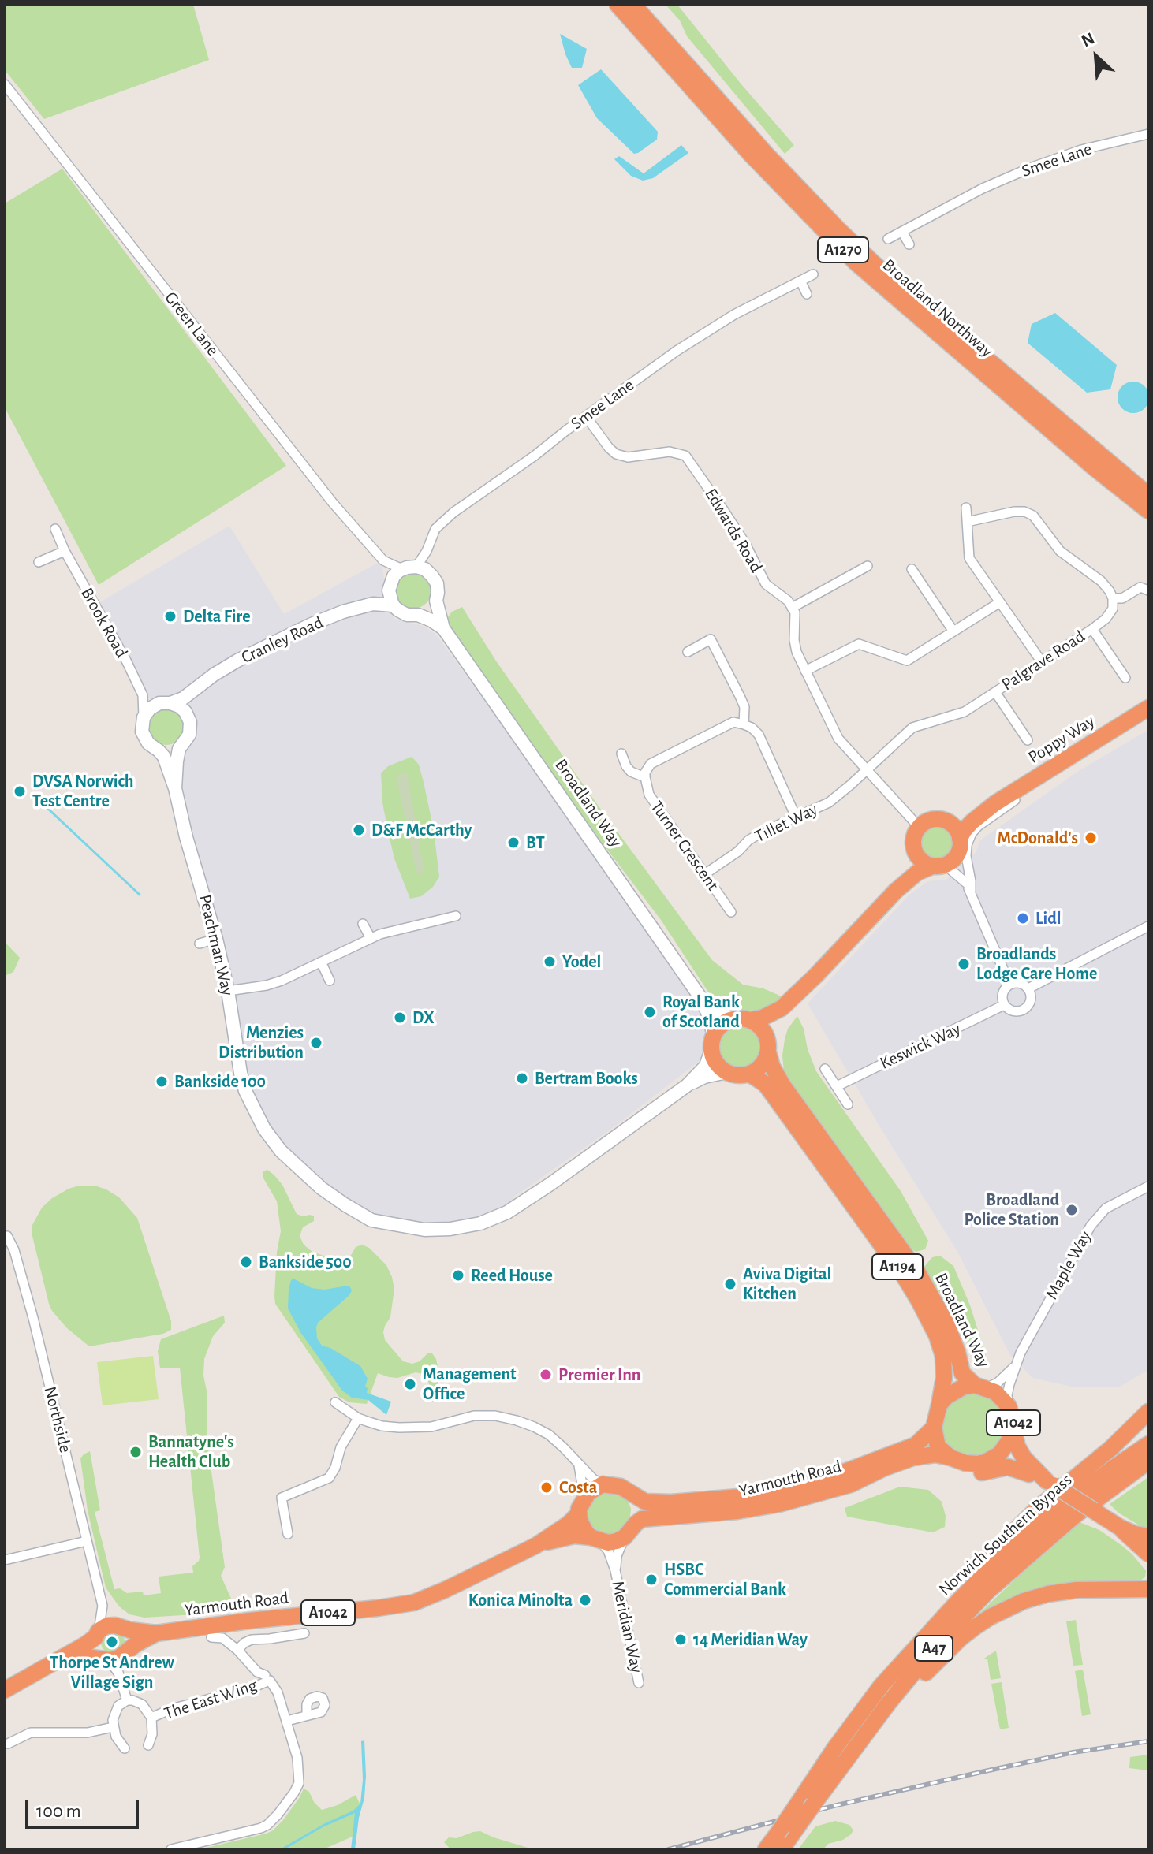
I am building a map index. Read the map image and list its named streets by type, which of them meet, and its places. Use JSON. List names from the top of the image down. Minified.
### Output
{"streets":{"highway":["A1270","Broadland Northway","Poppy Way","Broadland Way","A1194","A1042","Yarmouth Road","Norwich Southern Bypass","A47"],"street":["Smee Lane","Green Lane","Edwards Road","Brook Road","Cranley Road","Palgrave Road","Tillet Way","Turner Crescent","Peachman Way","Keswick Way","Maple Way","Northside","Meridian Way","The East Wing"]},"crossings":[["Smee Lane","Green Lane"],["Smee Lane","Edwards Road"],["Smee Lane","Cranley Road"],["Smee Lane","Broadland Way"],["Green Lane","Cranley Road"],["Green Lane","Broadland Way"],["Brook Road","Cranley Road"],["Brook Road","Peachman Way"],["Cranley Road","Broadland Way"],["Cranley Road","Peachman Way"],["Palgrave Road","Tillet Way"],["Broadland Way","Peachman Way"],["Broadland Way","Maple Way"],["Broadland Way","A1042"],["Broadland Way","Yarmouth Road"],["Tillet Way","Turner Crescent"],["Maple Way","A1042"],["Maple Way","Yarmouth Road"],["Northside","Yarmouth Road"],["A1042","Yarmouth Road"],["Yarmouth Road","Meridian Way"],["Norwich Southern Bypass","A47"]],"places":["Delta Fire","DVSA Norwich Test Centre","D&F McCarthy","McDonald's","BT","Lidl","Yodel","Broadlands Lodge Care Home","Royal Bank of Scotland","DX","Menzies Distribution","Bertram Books","Bankside 100","Broadland Police Station","Bankside 500","Reed House","Aviva Digital Kitchen","Premier Inn","Management Office","Bannatyne's Health Club","Costa","HSBC Commercial Bank","Konica Minolta","14 Meridian Way","Thorpe St Andrew Village Sign"],"scale_bar":"100 m","north":"top left"}
